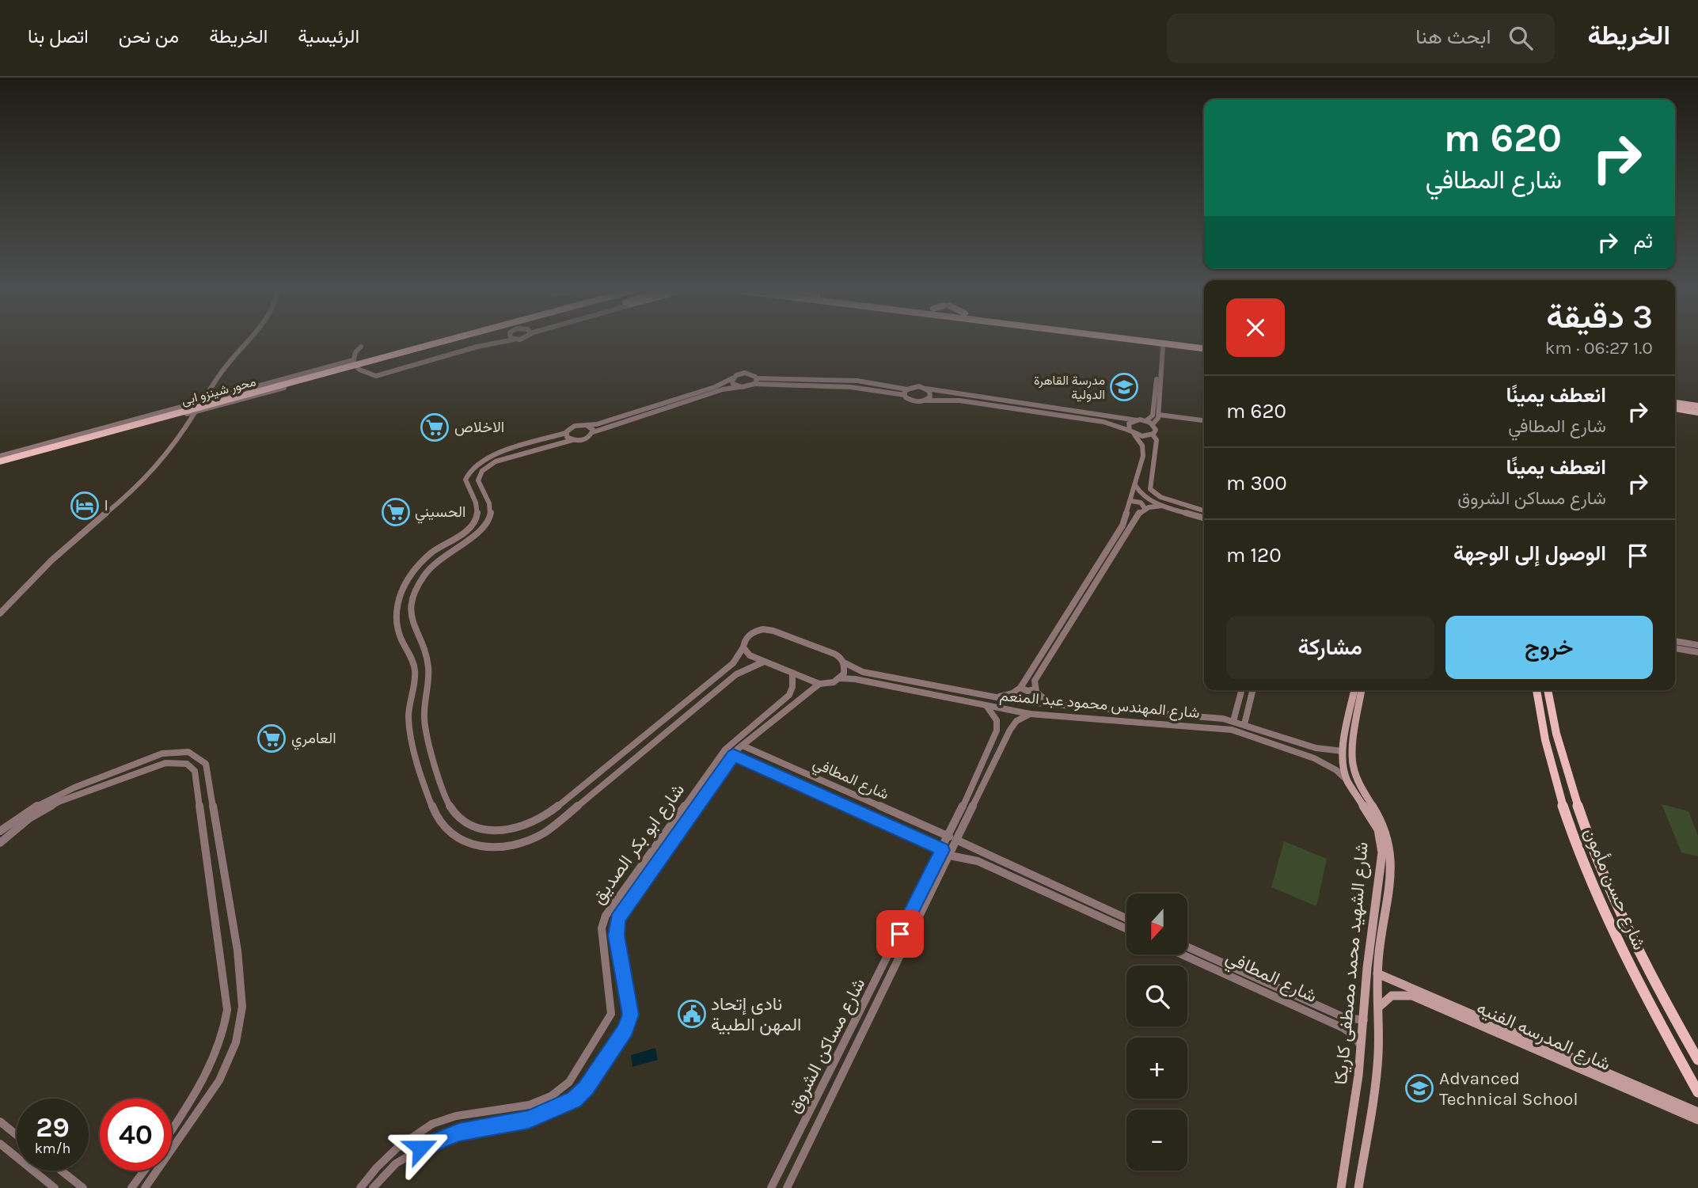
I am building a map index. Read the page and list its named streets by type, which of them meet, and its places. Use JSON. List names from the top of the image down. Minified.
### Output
{"streets":{"main road":["محور شينزو ابى","شارع حسن مأمون","شارع الشهيد محمد مصطفى كاريكا","شارع المدرسه الفنيه"],"street":["شارع المهندس محمود عبد المنعم","شارع المطافي","شارع ابو بكر الصديق","شارع مساكن الشروق"]},"crossings":[["شارع المهندس محمود عبد المنعم","شارع الشهيد محمد مصطفى كاريكا"],["شارع المهندس محمود عبد المنعم","شارع مساكن الشروق"],["شارع المطافي","شارع ابو بكر الصديق"],["شارع المطافي","شارع الشهيد محمد مصطفى كاريكا"],["شارع المطافي","شارع مساكن الشروق"],["شارع الشهيد محمد مصطفى كاريكا","شارع المدرسه الفنيه"]],"places":{"school or university":["مدرسة القاهرة الدولية","Advanced Technical School"],"supermarket":["الاخلاص","الحسيني","العامري"],"hotel":["ا"],"public building":["نادى إتحاد المهن الطبية"]},"north":"bottom","page":{"header":"الخريطة","search":"ابحث هنا","nav":["الرئيسية","الخريطة","من نحن","اتصل بنا"],"turn":["620 m","شارع المطافي"],"then":"ثم","heading":["3 دقيقة","1.0 km · 06:27"],"list":[{"name":"انعطف يمينًا","note":"شارع المطافي","value":"620 m"},{"name":"انعطف يمينًا","note":"شارع مساكن الشروق","value":"300 m"},{"name":"الوصول إلى الوجهة","value":"120 m"}],"buttons":["خروج","مشاركة"],"map_buttons":["+","−"],"speed":"29 km/h","limit":"40"}}
